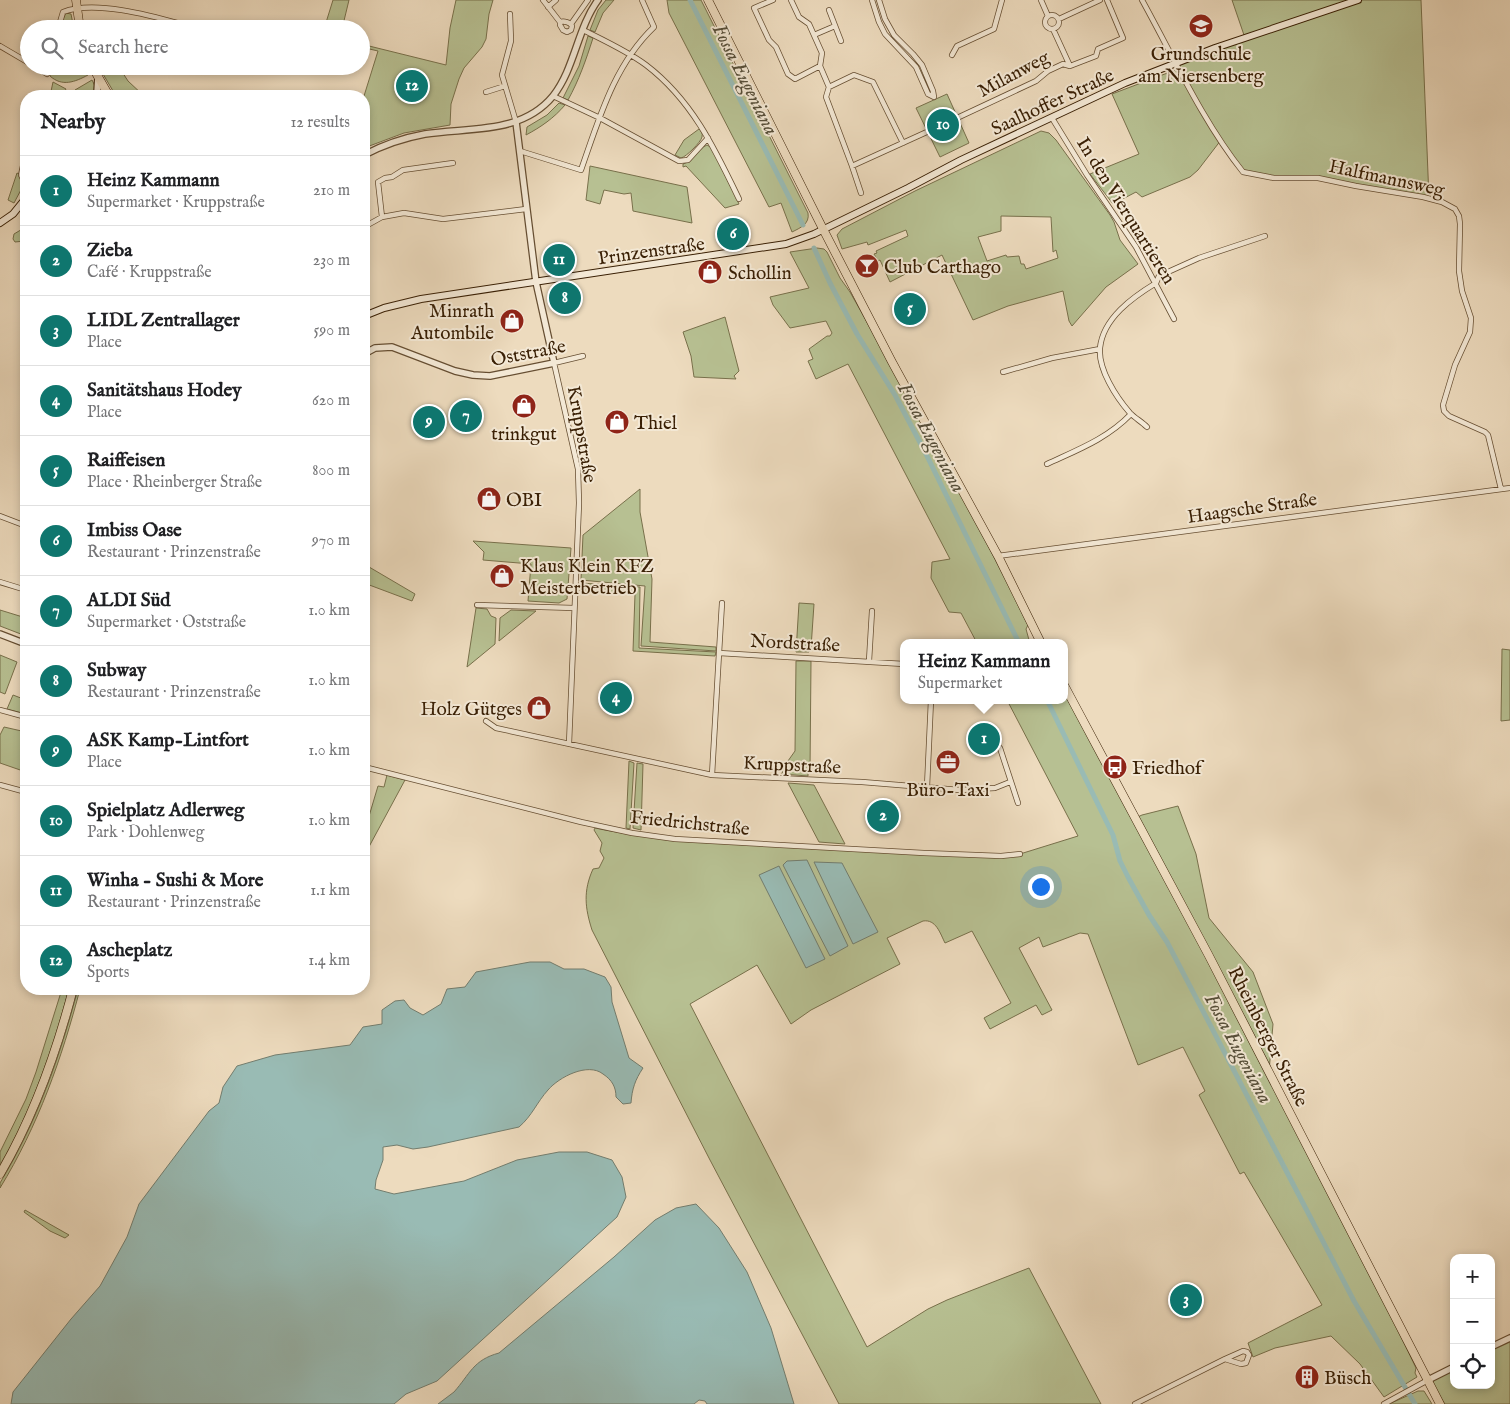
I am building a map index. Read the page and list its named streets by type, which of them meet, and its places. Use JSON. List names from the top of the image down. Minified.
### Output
{"streets":{"main road":["Saalhoffer Straße","Prinzenstraße","Rheinberger Straße"],"street":["Milanweg","Halfmannsweg","In den Vierquartieren","Oststraße","Kruppstraße","Haagsche Straße","Nordstraße","Friedrichstraße"]},"crossings":[["Saalhoffer Straße","Halfmannsweg"],["Saalhoffer Straße","In den Vierquartieren"],["Saalhoffer Straße","Prinzenstraße"],["Halfmannsweg","Haagsche Straße"],["Prinzenstraße","Kruppstraße"],["Oststraße","Kruppstraße"]],"water":["Fossa Eugeniana"],"places":{"school or university":["Grundschule am Niersenberg"],"bar":["Club Carthago"],"shop":["Schollin","Minrath Autombile","trinkgut","Thiel","OBI","Klaus Klein KFZ Meisterbetrieb","Holz Gütges"],"office":["Büro-Taxi"],"bus stop":["Friedhof"],"building":["Büsch"]},"page":{"search":"Search here","pins":["12","10","6","11","8","5","7","9","4","1","2","3"],"heading":["Nearby","12 results"],"list":[{"mark":"1","name":"Heinz Kammann","note":"Supermarket · Kruppstraße","value":"210 m"},{"mark":"2","name":"Zieba","note":"Café · Kruppstraße","value":"230 m"},{"mark":"3","name":"LIDL Zentrallager","note":"Place","value":"590 m"},{"mark":"4","name":"Sanitätshaus Hodey","note":"Place","value":"620 m"},{"mark":"5","name":"Raiffeisen","note":"Place · Rheinberger Straße","value":"800 m"},{"mark":"6","name":"Imbiss Oase","note":"Restaurant · Prinzenstraße","value":"970 m"},{"mark":"7","name":"ALDI Süd","note":"Supermarket · Oststraße","value":"1.0 km"},{"mark":"8","name":"Subway","note":"Restaurant · Prinzenstraße","value":"1.0 km"},{"mark":"9","name":"ASK Kamp-Lintfort","note":"Place","value":"1.0 km"},{"mark":"10","name":"Spielplatz Adlerweg","note":"Park · Dohlenweg","value":"1.0 km"},{"mark":"11","name":"Winha - Sushi & More","note":"Restaurant · Prinzenstraße","value":"1.1 km"},{"mark":"12","name":"Ascheplatz","note":"Sports","value":"1.4 km"}],"popup":["Heinz Kammann","Supermarket"],"map_buttons":["+","−"]}}
